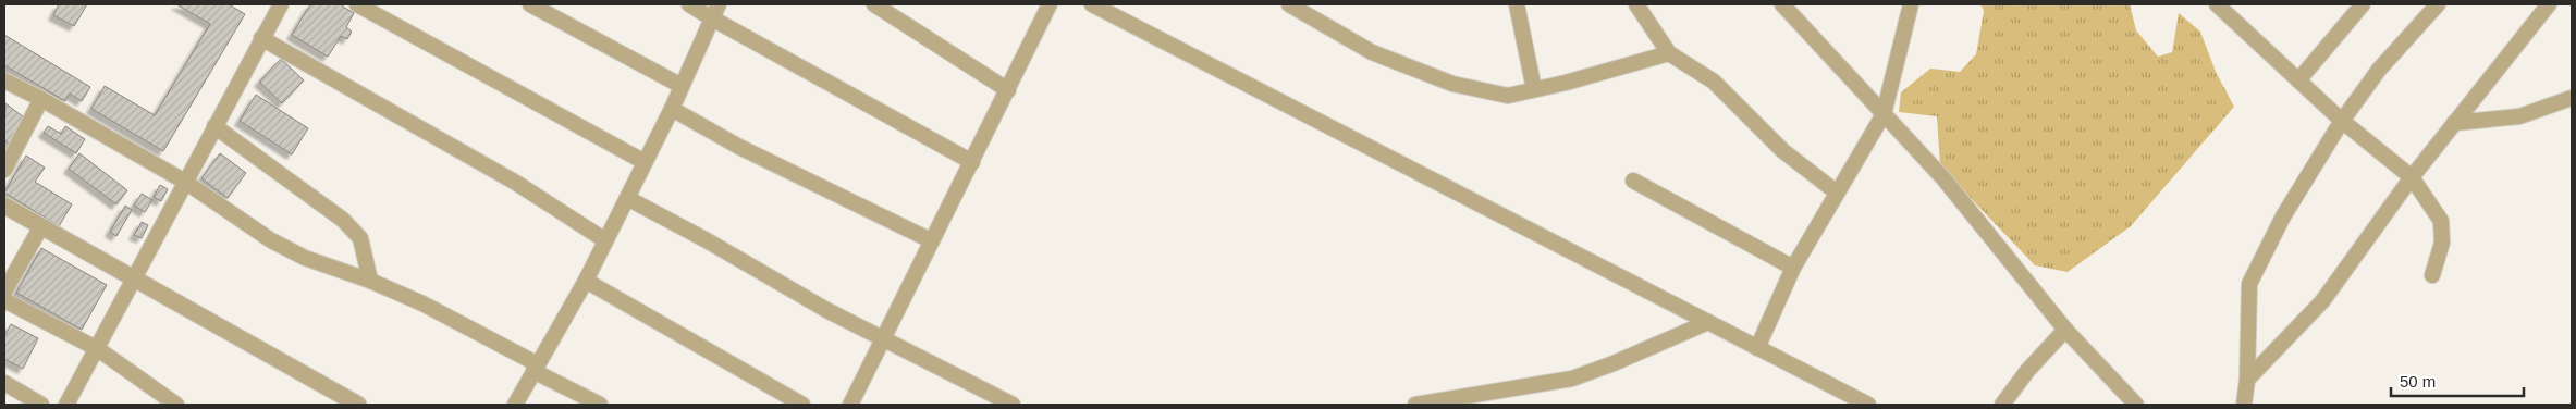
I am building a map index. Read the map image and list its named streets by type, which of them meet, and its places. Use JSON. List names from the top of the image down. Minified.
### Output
{"scale_bar":"50 m"}
